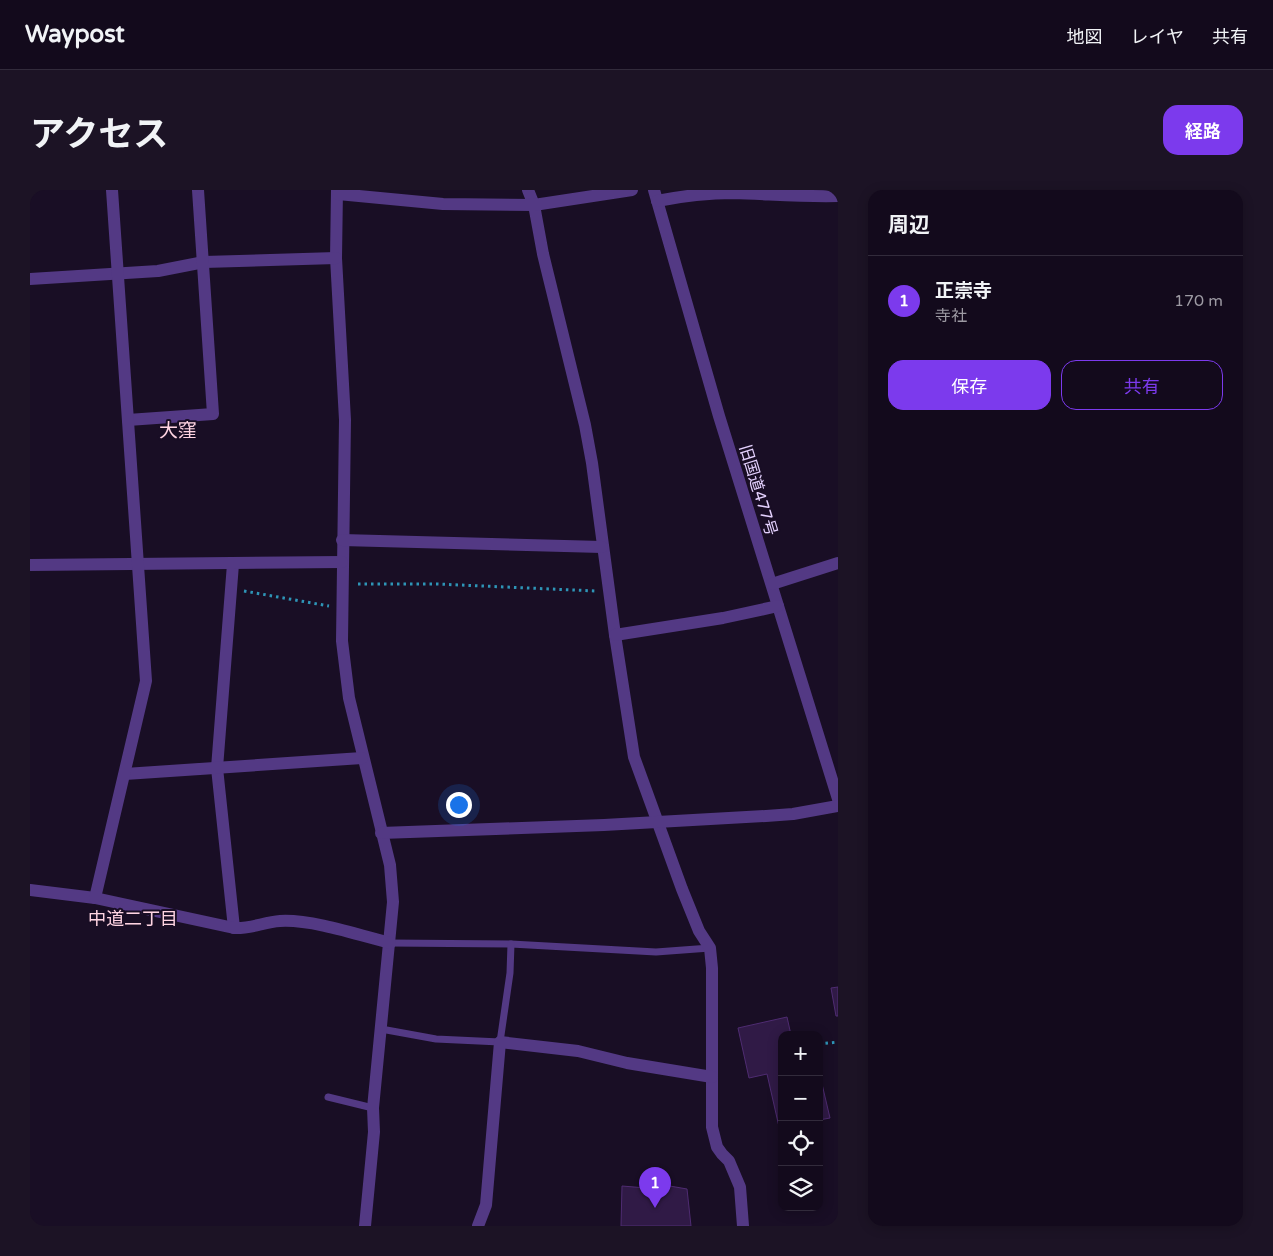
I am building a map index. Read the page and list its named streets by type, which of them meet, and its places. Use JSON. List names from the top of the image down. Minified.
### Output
{"streets":{"street":["旧国道477号"]},"districts":["大窪","中道二丁目"],"page":{"header":"Waypost","nav":["地図","レイヤ","共有"],"title":"アクセス","buttons":["経路",["保存","共有"]],"heading":"周辺","list":[{"mark":"1","name":"正崇寺","note":"寺社","value":"170 m"}],"map_buttons":["+","−"],"pins":"1"}}
